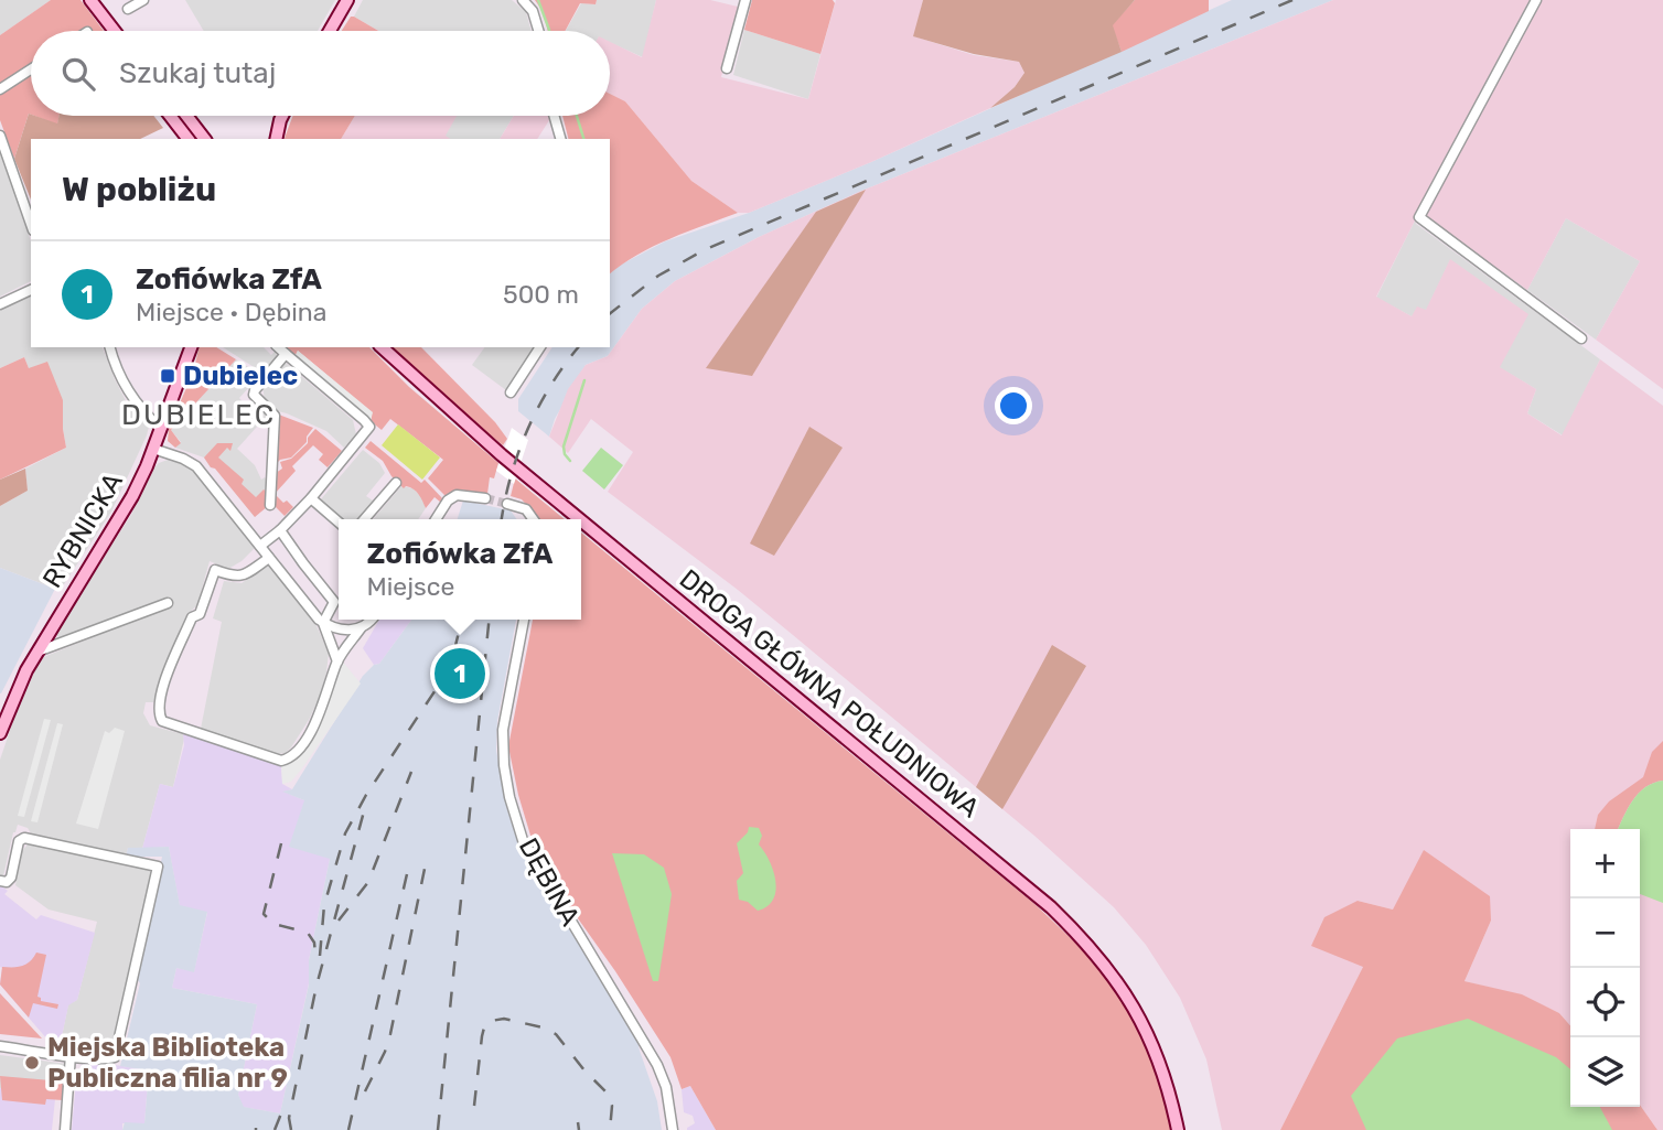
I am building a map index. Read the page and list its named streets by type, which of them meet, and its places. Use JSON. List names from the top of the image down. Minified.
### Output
{"streets":{"main road":["RYBNICKA","DROGA GŁÓWNA POŁUDNIOWA"],"street":["DĘBINA"]},"districts":["DUBIELEC"],"places":{"transit":["Dubielec"],"other":["Miejska Biblioteka Publiczna filia nr 9"]},"page":{"search":"Szukaj tutaj","heading":"W pobliżu","list":[{"mark":"1","name":"Zofiówka ZfA","note":"Miejsce · Dębina","value":"500 m"}],"popup":["Zofiówka ZfA","Miejsce"],"pins":"1","map_buttons":["+","−"]}}
